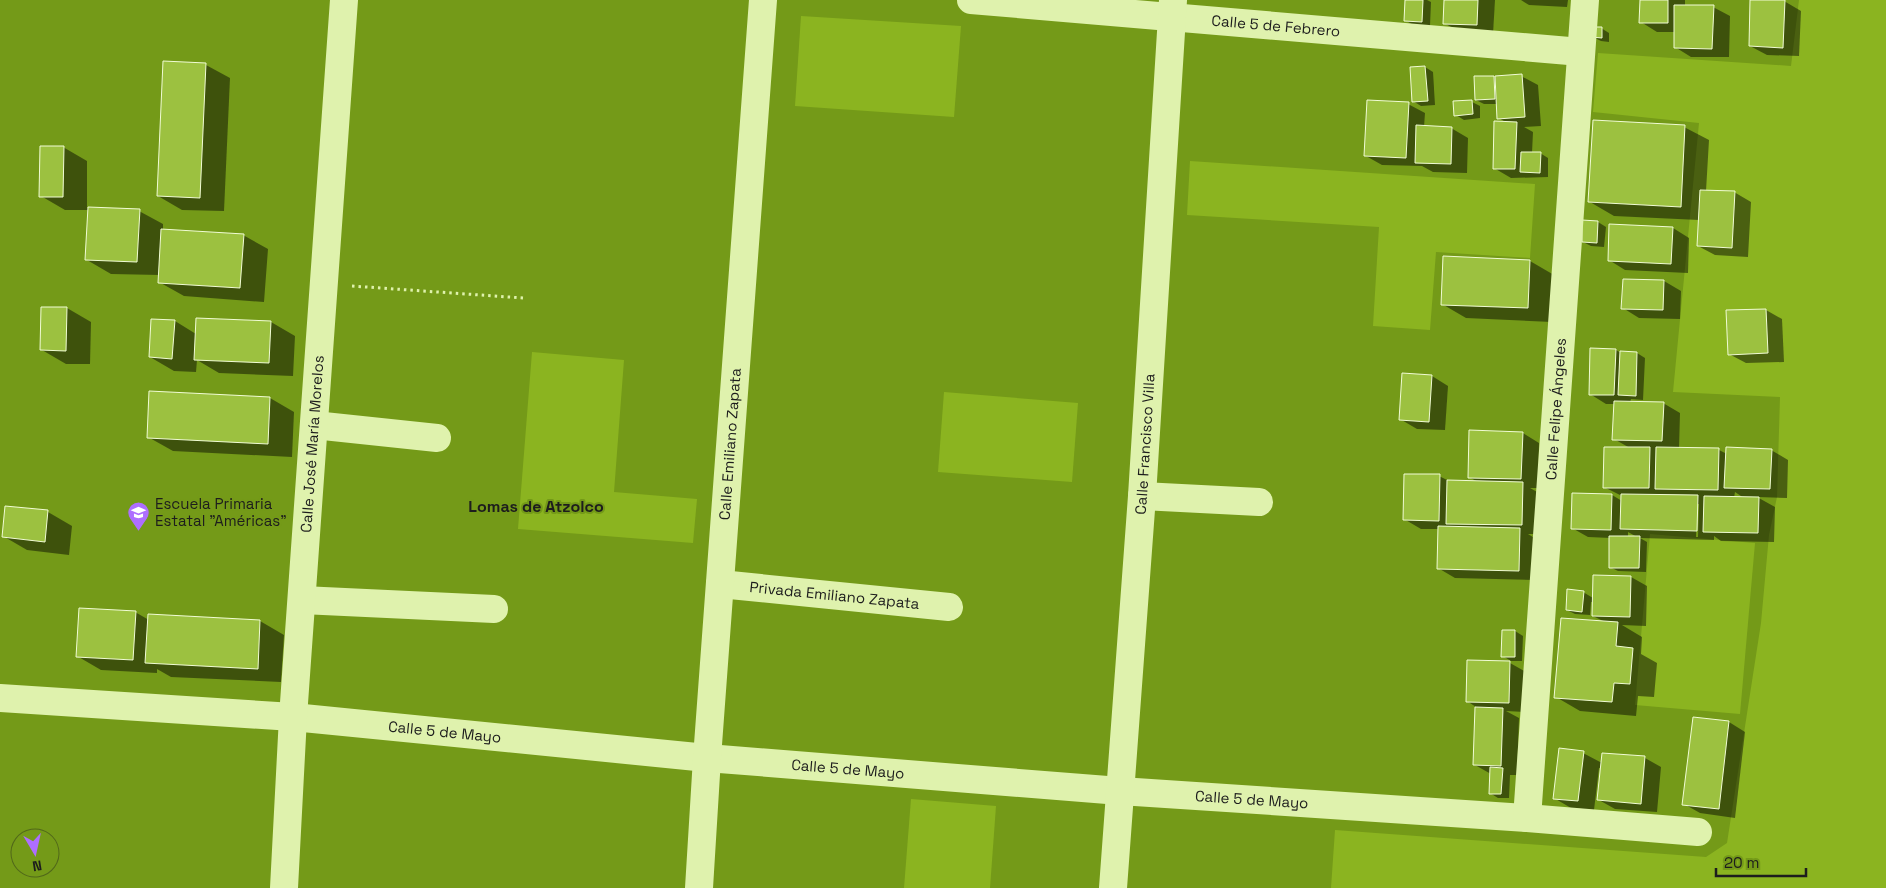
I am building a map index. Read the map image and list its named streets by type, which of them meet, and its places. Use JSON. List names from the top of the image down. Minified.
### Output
{"streets":{"street":["Calle 5 de Febrero","Calle Felipe Ángeles","Calle José María Morelos","Calle Emiliano Zapata","Calle Francisco Villa","Privada Emiliano Zapata","Calle 5 de Mayo"]},"crossings":[["Calle 5 de Febrero","Calle Felipe Ángeles"],["Calle 5 de Febrero","Calle Francisco Villa"],["Calle Felipe Ángeles","Calle 5 de Mayo"],["Calle José María Morelos","Calle 5 de Mayo"],["Calle Emiliano Zapata","Privada Emiliano Zapata"],["Calle Emiliano Zapata","Calle 5 de Mayo"],["Calle Francisco Villa","Calle 5 de Mayo"]],"districts":["Lomas de Atzolco"],"places":{"school or university":["Escuela Primaria Estatal \"Américas\""]},"scale_bar":"20 m","north":"bottom"}
